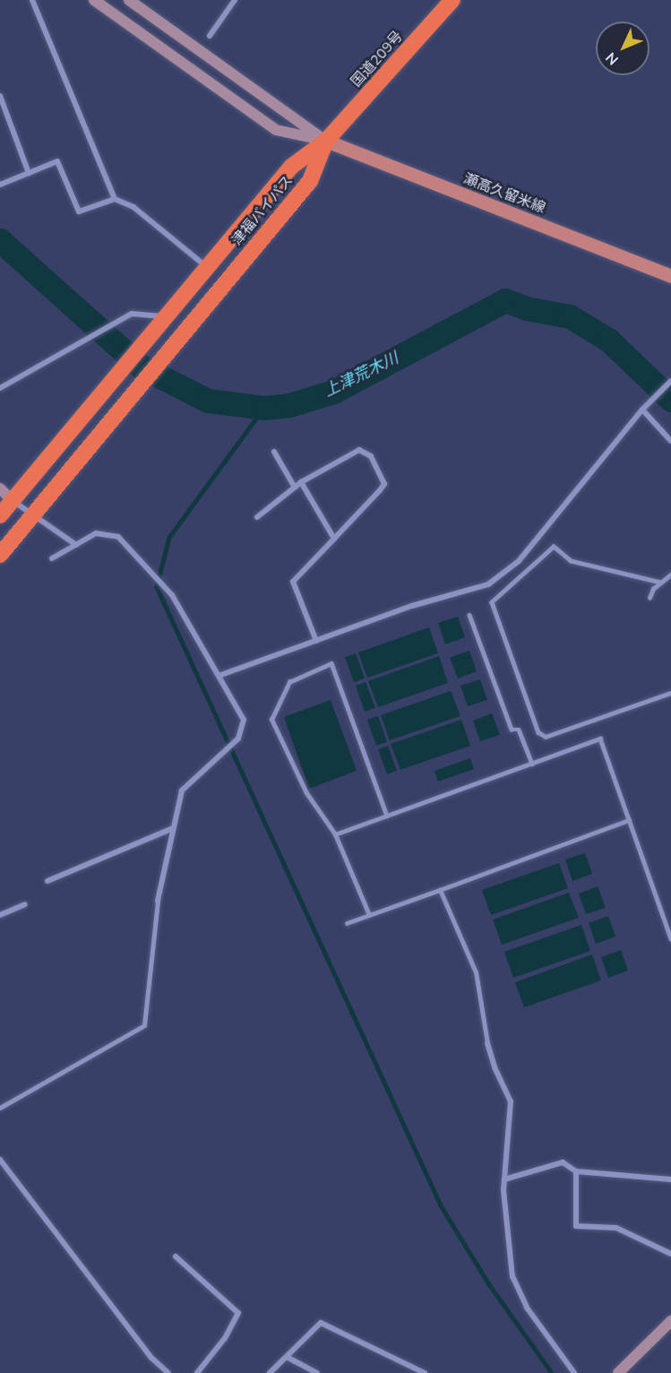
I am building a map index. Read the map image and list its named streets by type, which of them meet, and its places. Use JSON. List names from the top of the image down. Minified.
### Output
{"streets":{"highway":["国道209号","津福バイパス"],"main road":["瀬高久留米線"]},"crossings":[["国道209号","瀬高久留米線"],["国道209号","津福バイパス"],["瀬高久留米線","津福バイパス"]],"water":["上津荒木川"],"north":"bottom left"}
